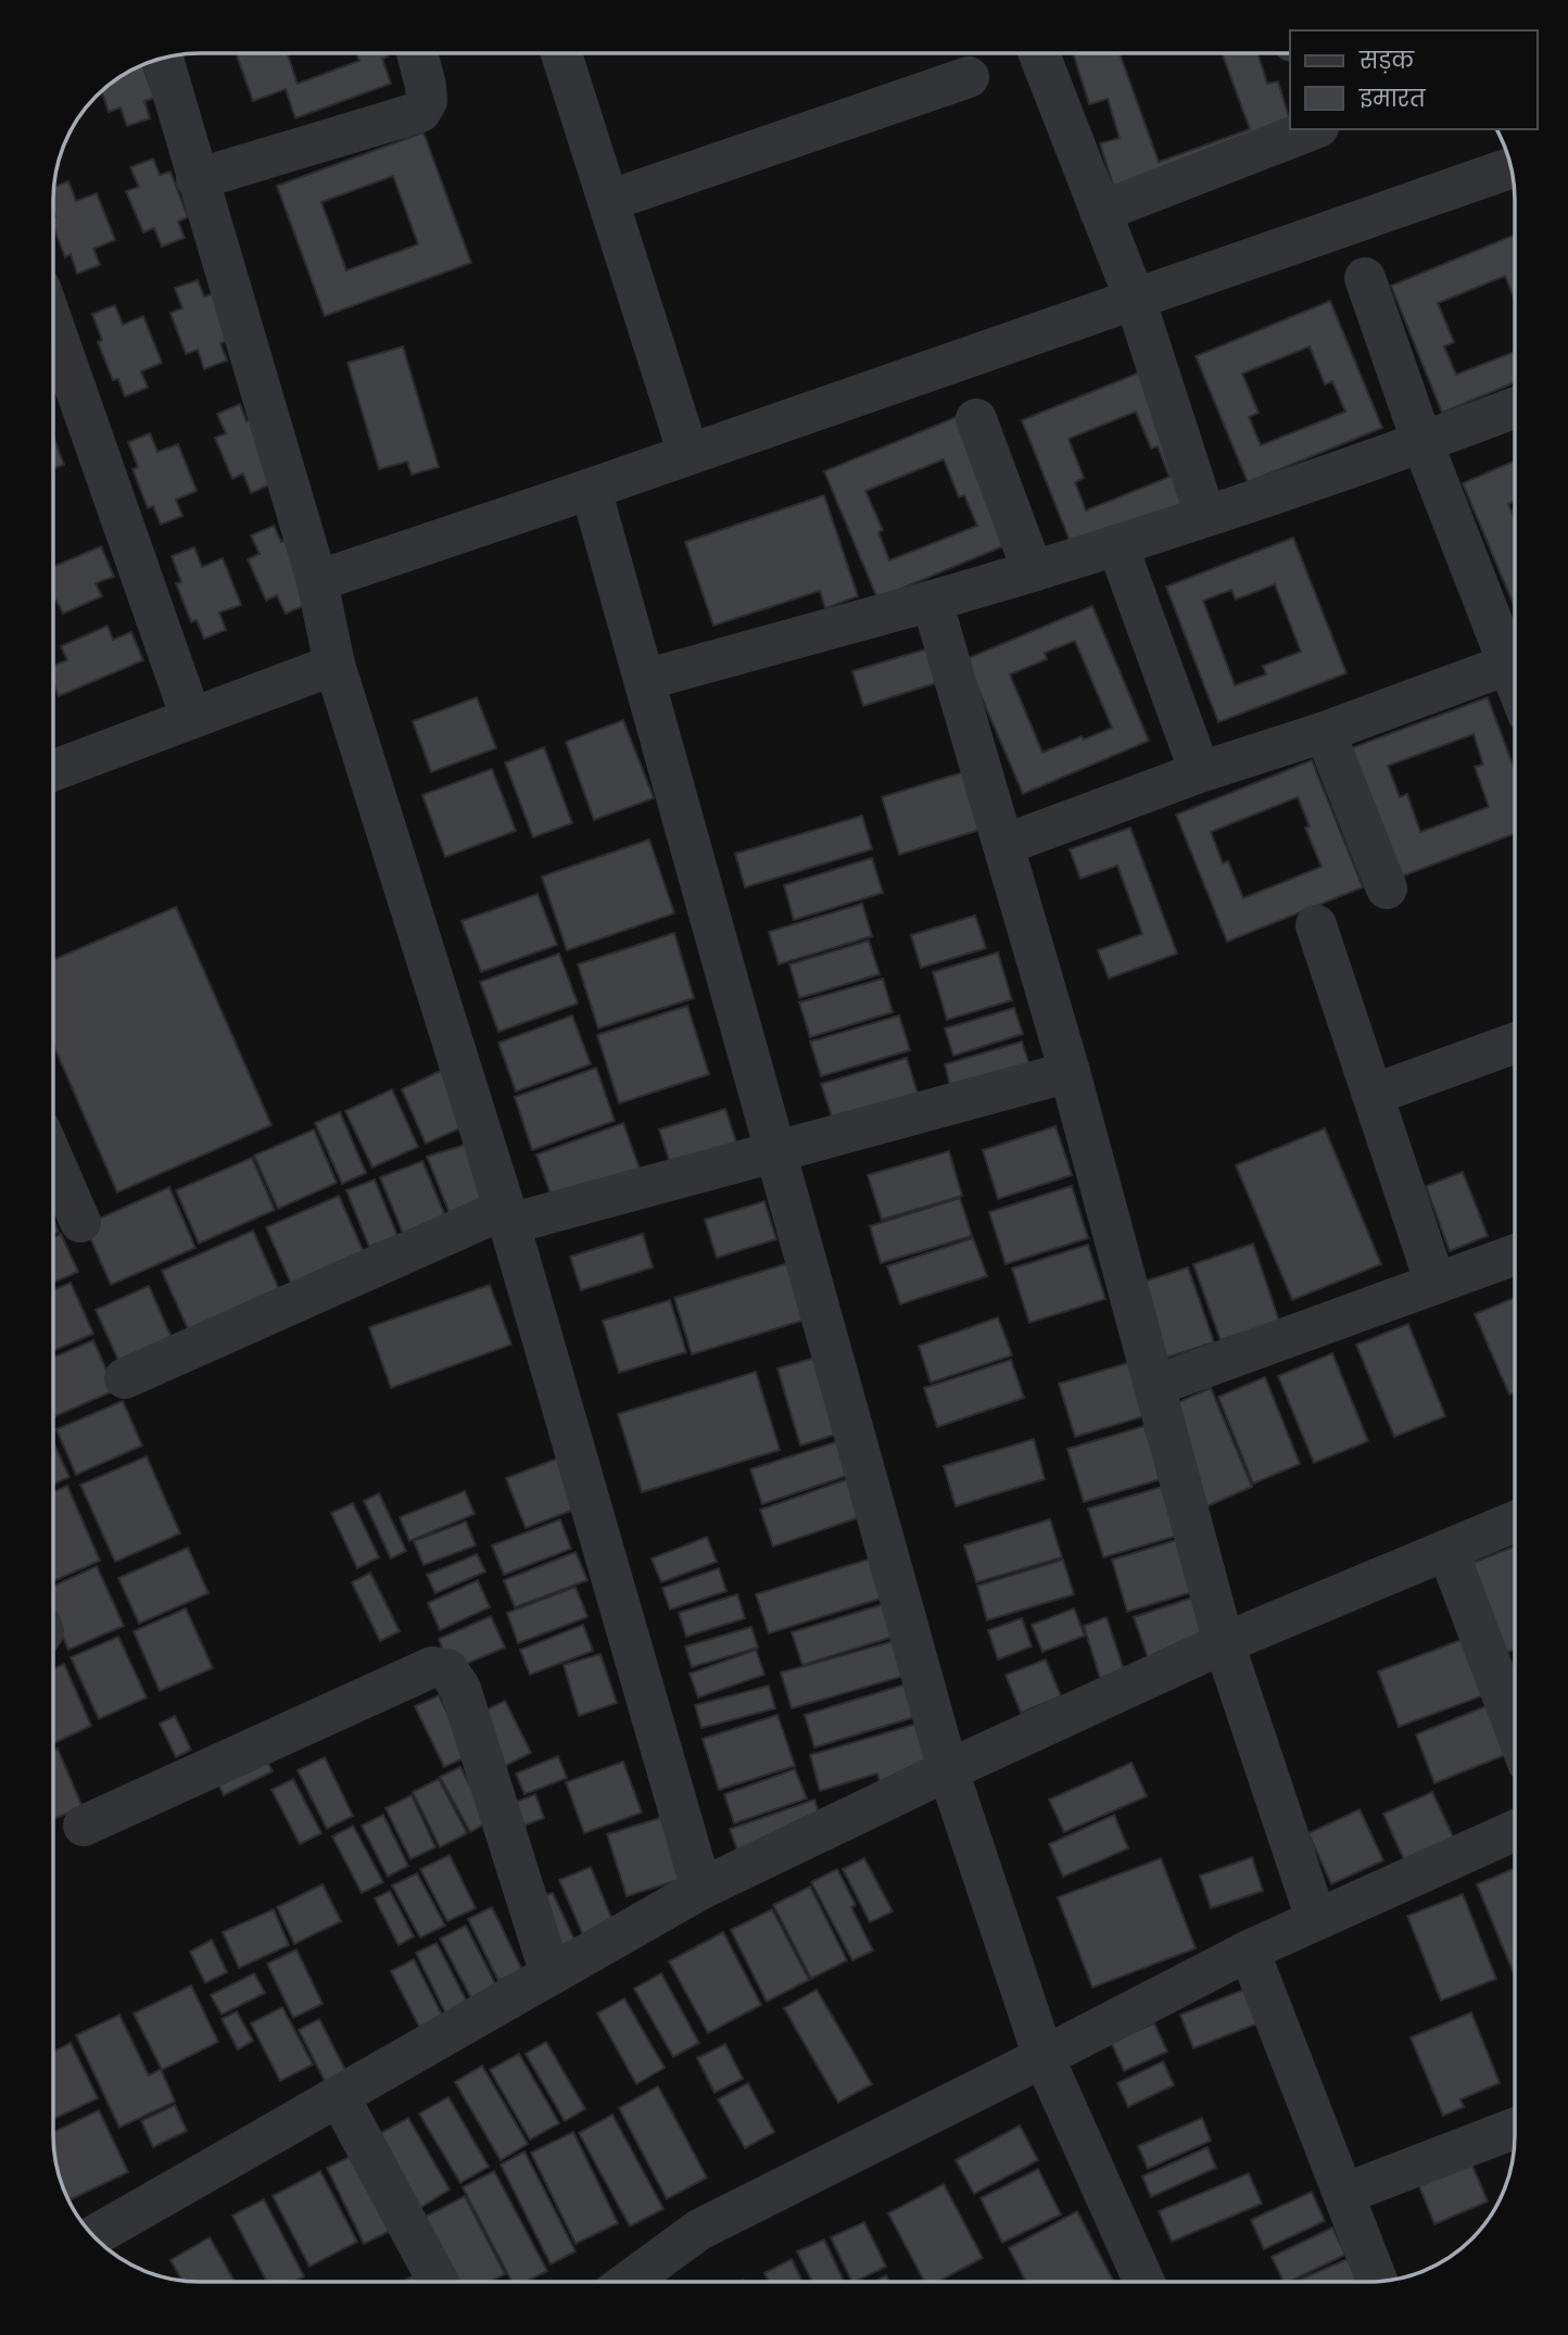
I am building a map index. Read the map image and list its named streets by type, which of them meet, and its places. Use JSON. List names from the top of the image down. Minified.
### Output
{"legend":["सड़क","इमारत"]}
